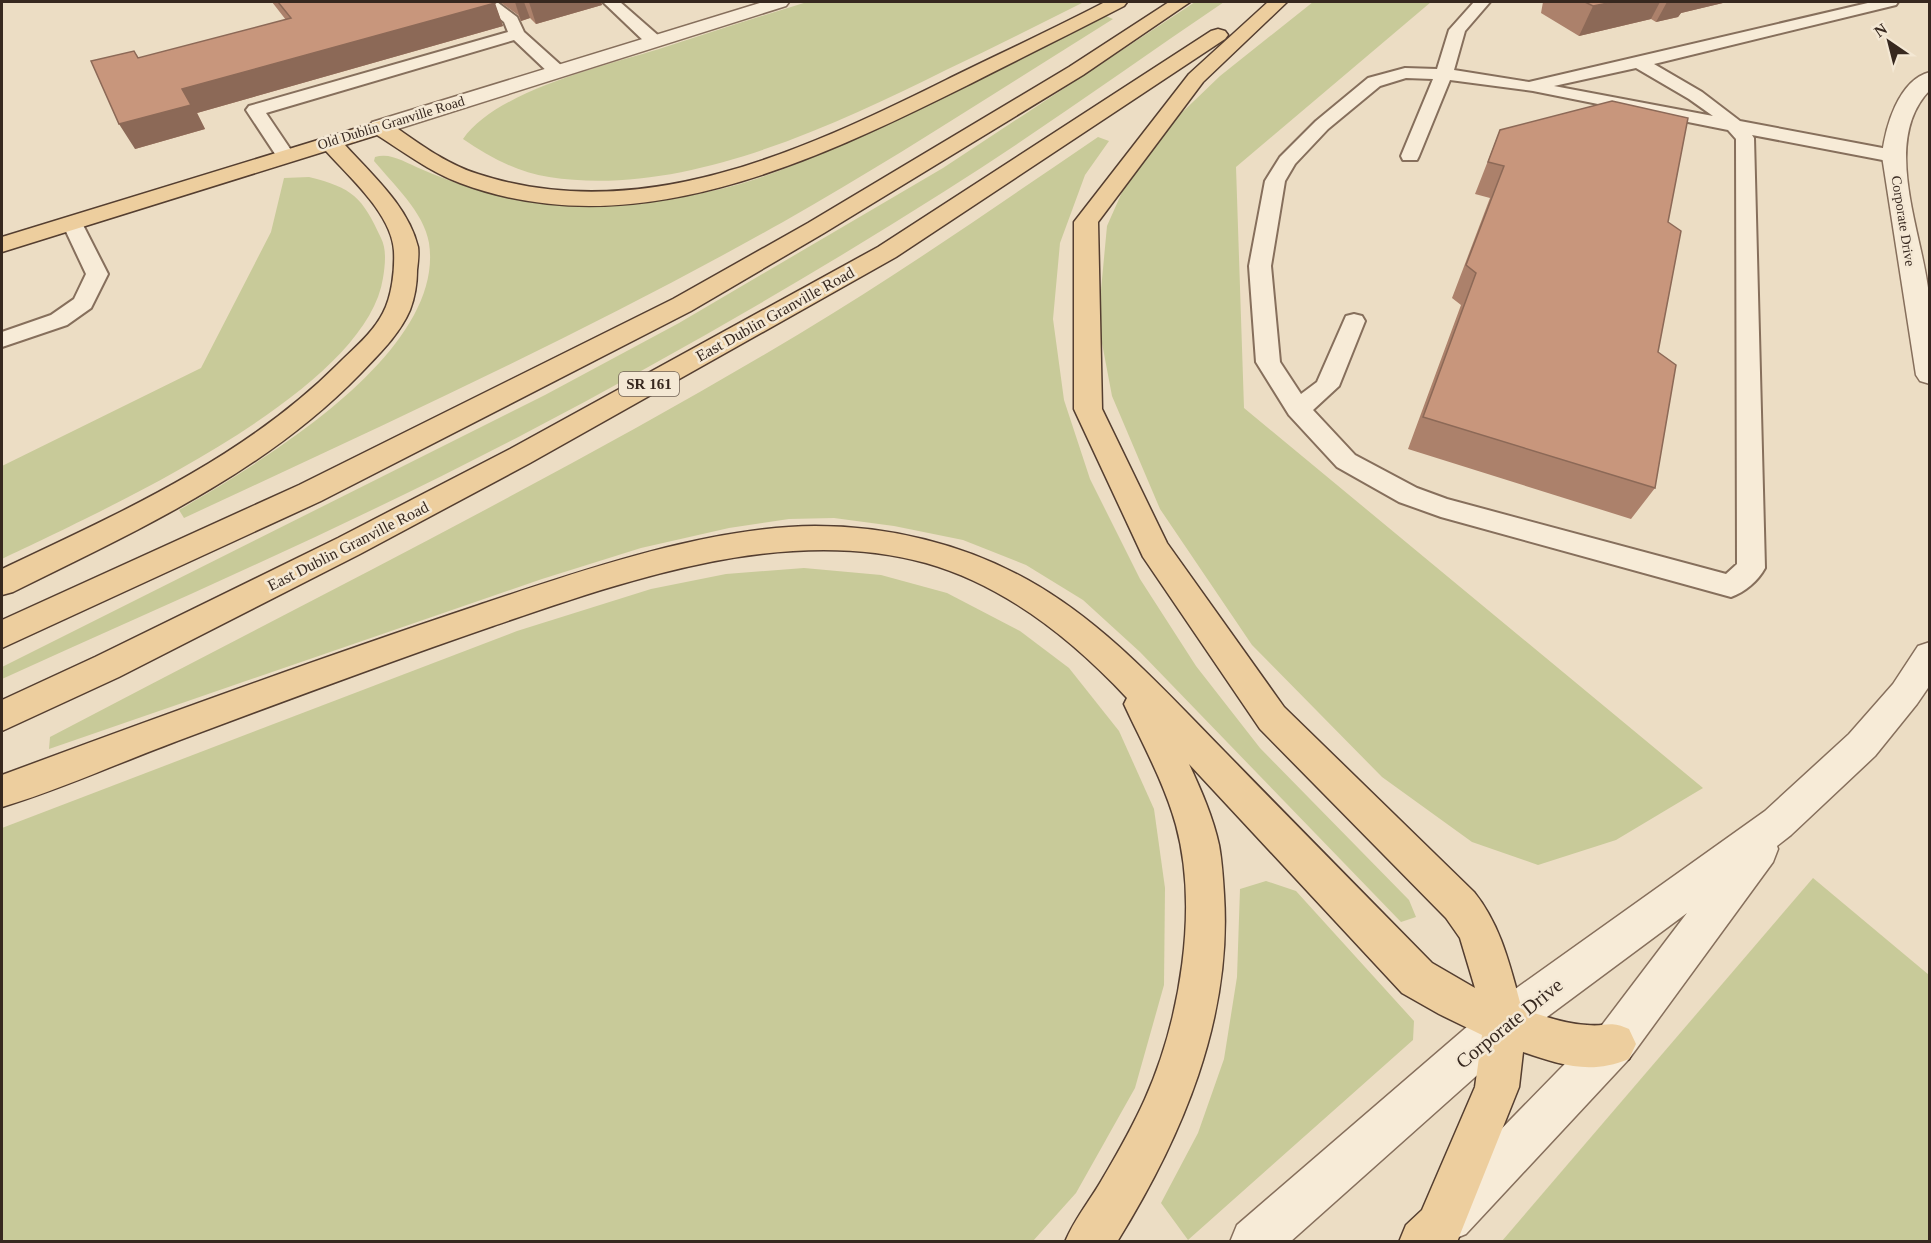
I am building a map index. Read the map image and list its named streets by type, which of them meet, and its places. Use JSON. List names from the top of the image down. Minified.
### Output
{"streets":{"main road":["Old Dublin Granville Road","East Dublin Granville Road","SR 161"],"street":["Corporate Drive"]},"north":"top left"}
